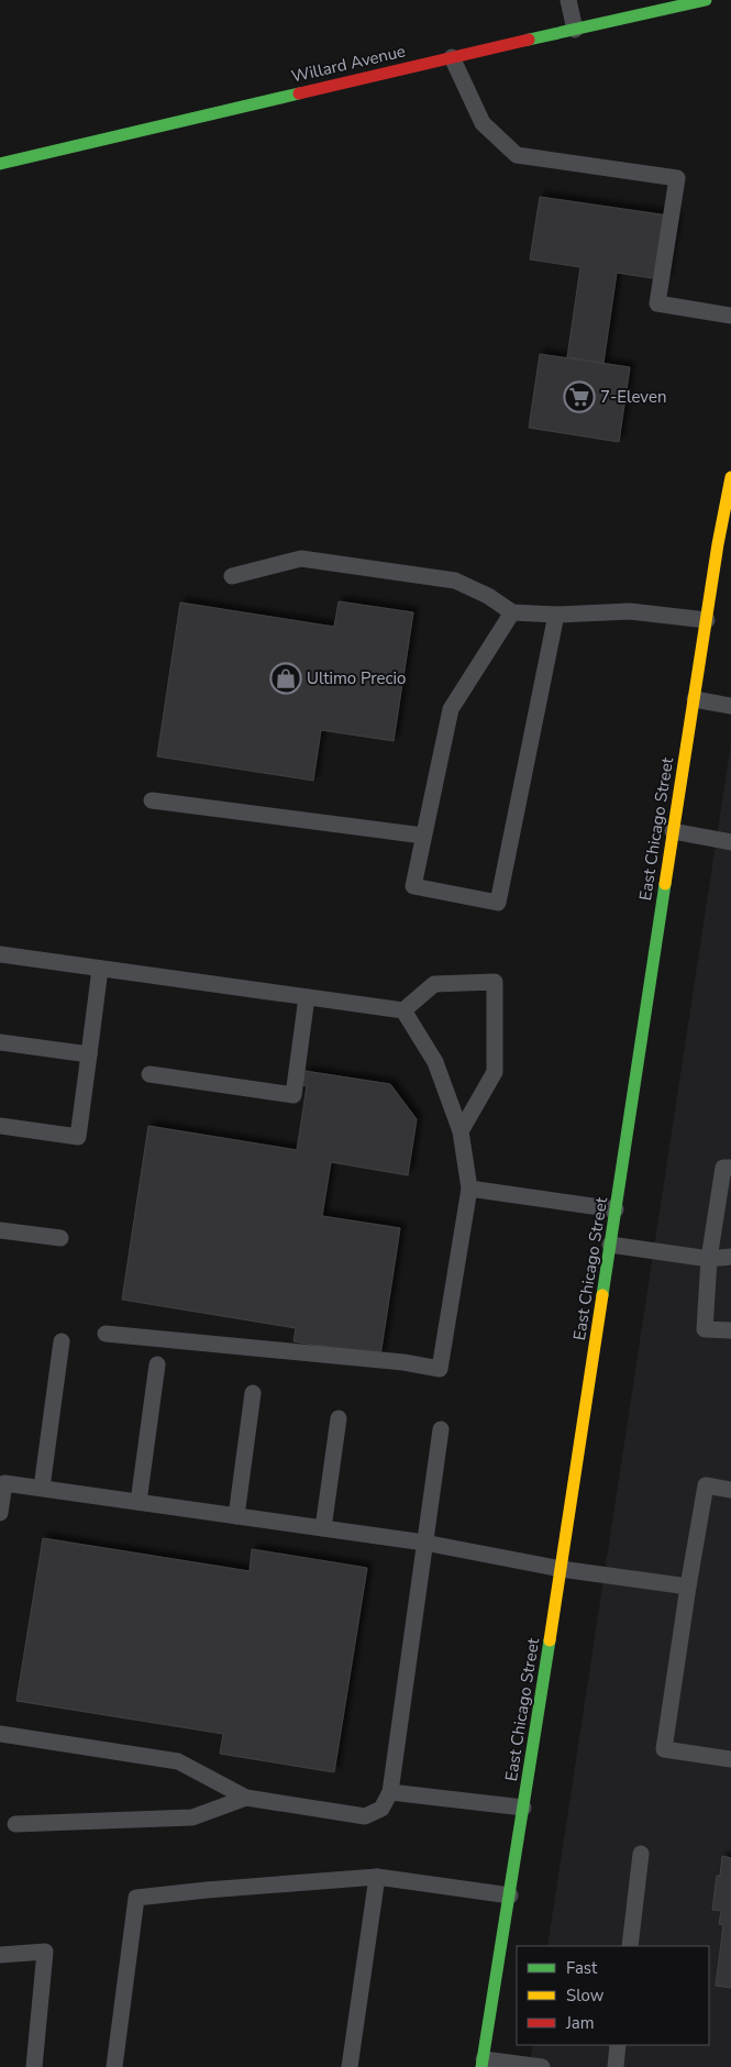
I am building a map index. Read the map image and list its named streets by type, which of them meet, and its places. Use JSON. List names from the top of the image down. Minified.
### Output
{"streets":{"main road":["Willard Avenue","East Chicago Street"]},"places":{"supermarket":["7-Eleven"],"shop":["Ultimo Precio"]},"legend":["Fast","Slow","Jam"]}
